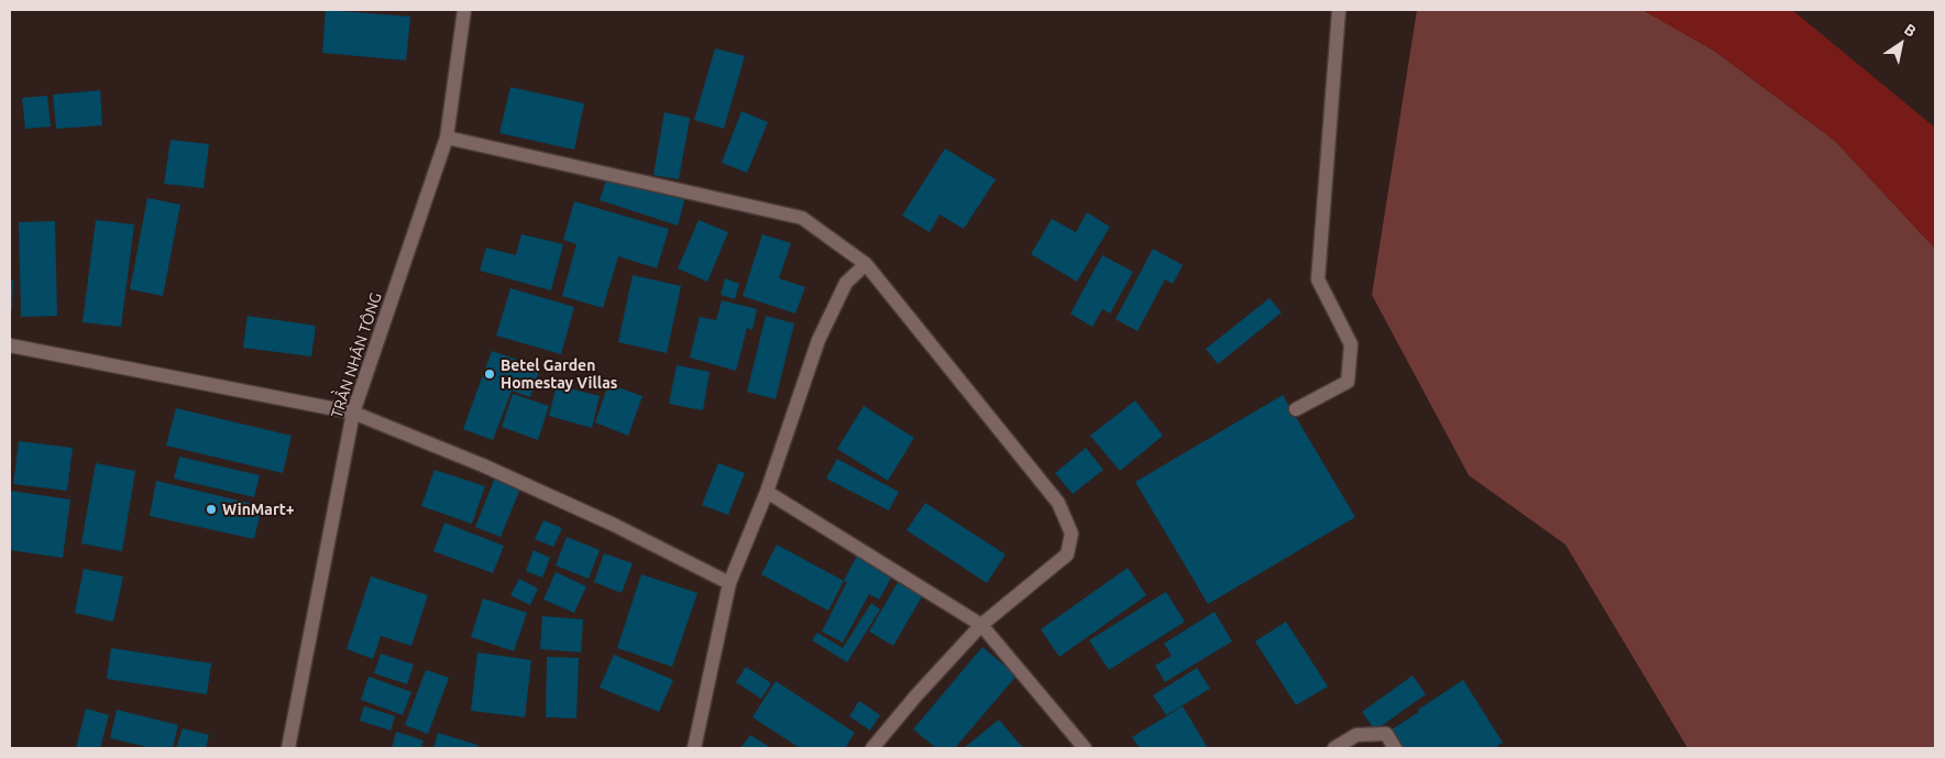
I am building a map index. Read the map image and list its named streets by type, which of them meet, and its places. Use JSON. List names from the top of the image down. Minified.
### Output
{"streets":{"street":["TRẦN NHÂN TÔNG"]},"places":["Betel Garden Homestay Villas","WinMart+"],"north":"top right"}
